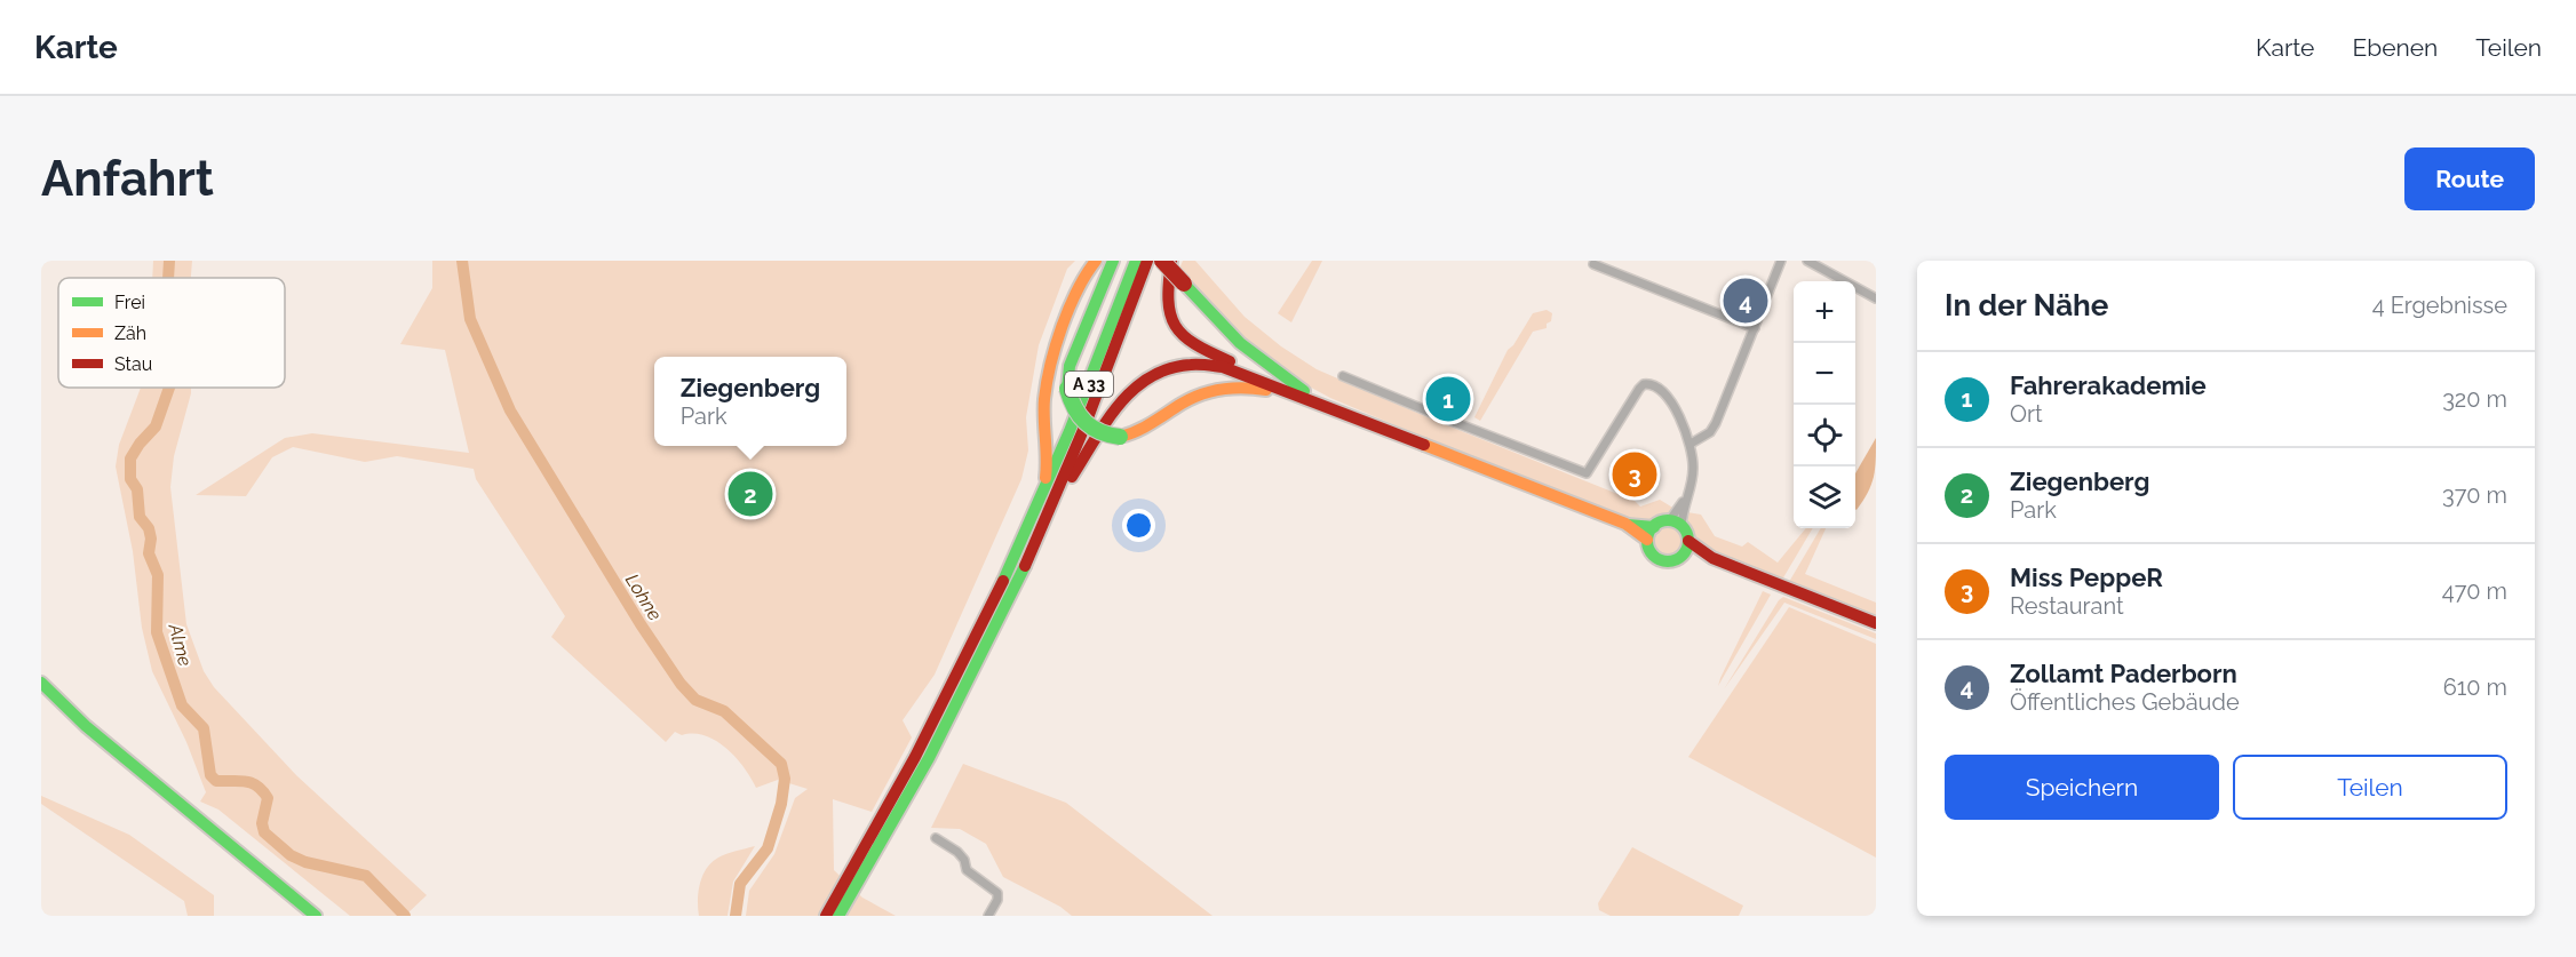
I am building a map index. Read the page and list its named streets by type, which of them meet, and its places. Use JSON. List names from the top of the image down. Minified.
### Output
{"streets":{"main road":["A 33"]},"water":["Lohne","Alme"],"legend":["Frei","Zäh","Stau"],"page":{"header":"Karte","nav":["Karte","Ebenen","Teilen"],"buttons":["Route",["Speichern","Teilen"]],"title":"Anfahrt","heading":["In der Nähe","4 Ergebnisse"],"pins":["4","1","3","2"],"map_buttons":["+","−"],"list":[{"mark":"1","name":"Fahrerakademie","note":"Ort","value":"320 m"},{"mark":"2","name":"Ziegenberg","note":"Park","value":"370 m"},{"mark":"3","name":"Miss PeppeR","note":"Restaurant","value":"470 m"},{"mark":"4","name":"Zollamt Paderborn","note":"Öffentliches Gebäude","value":"610 m"}],"popup":["Ziegenberg","Park"]}}
